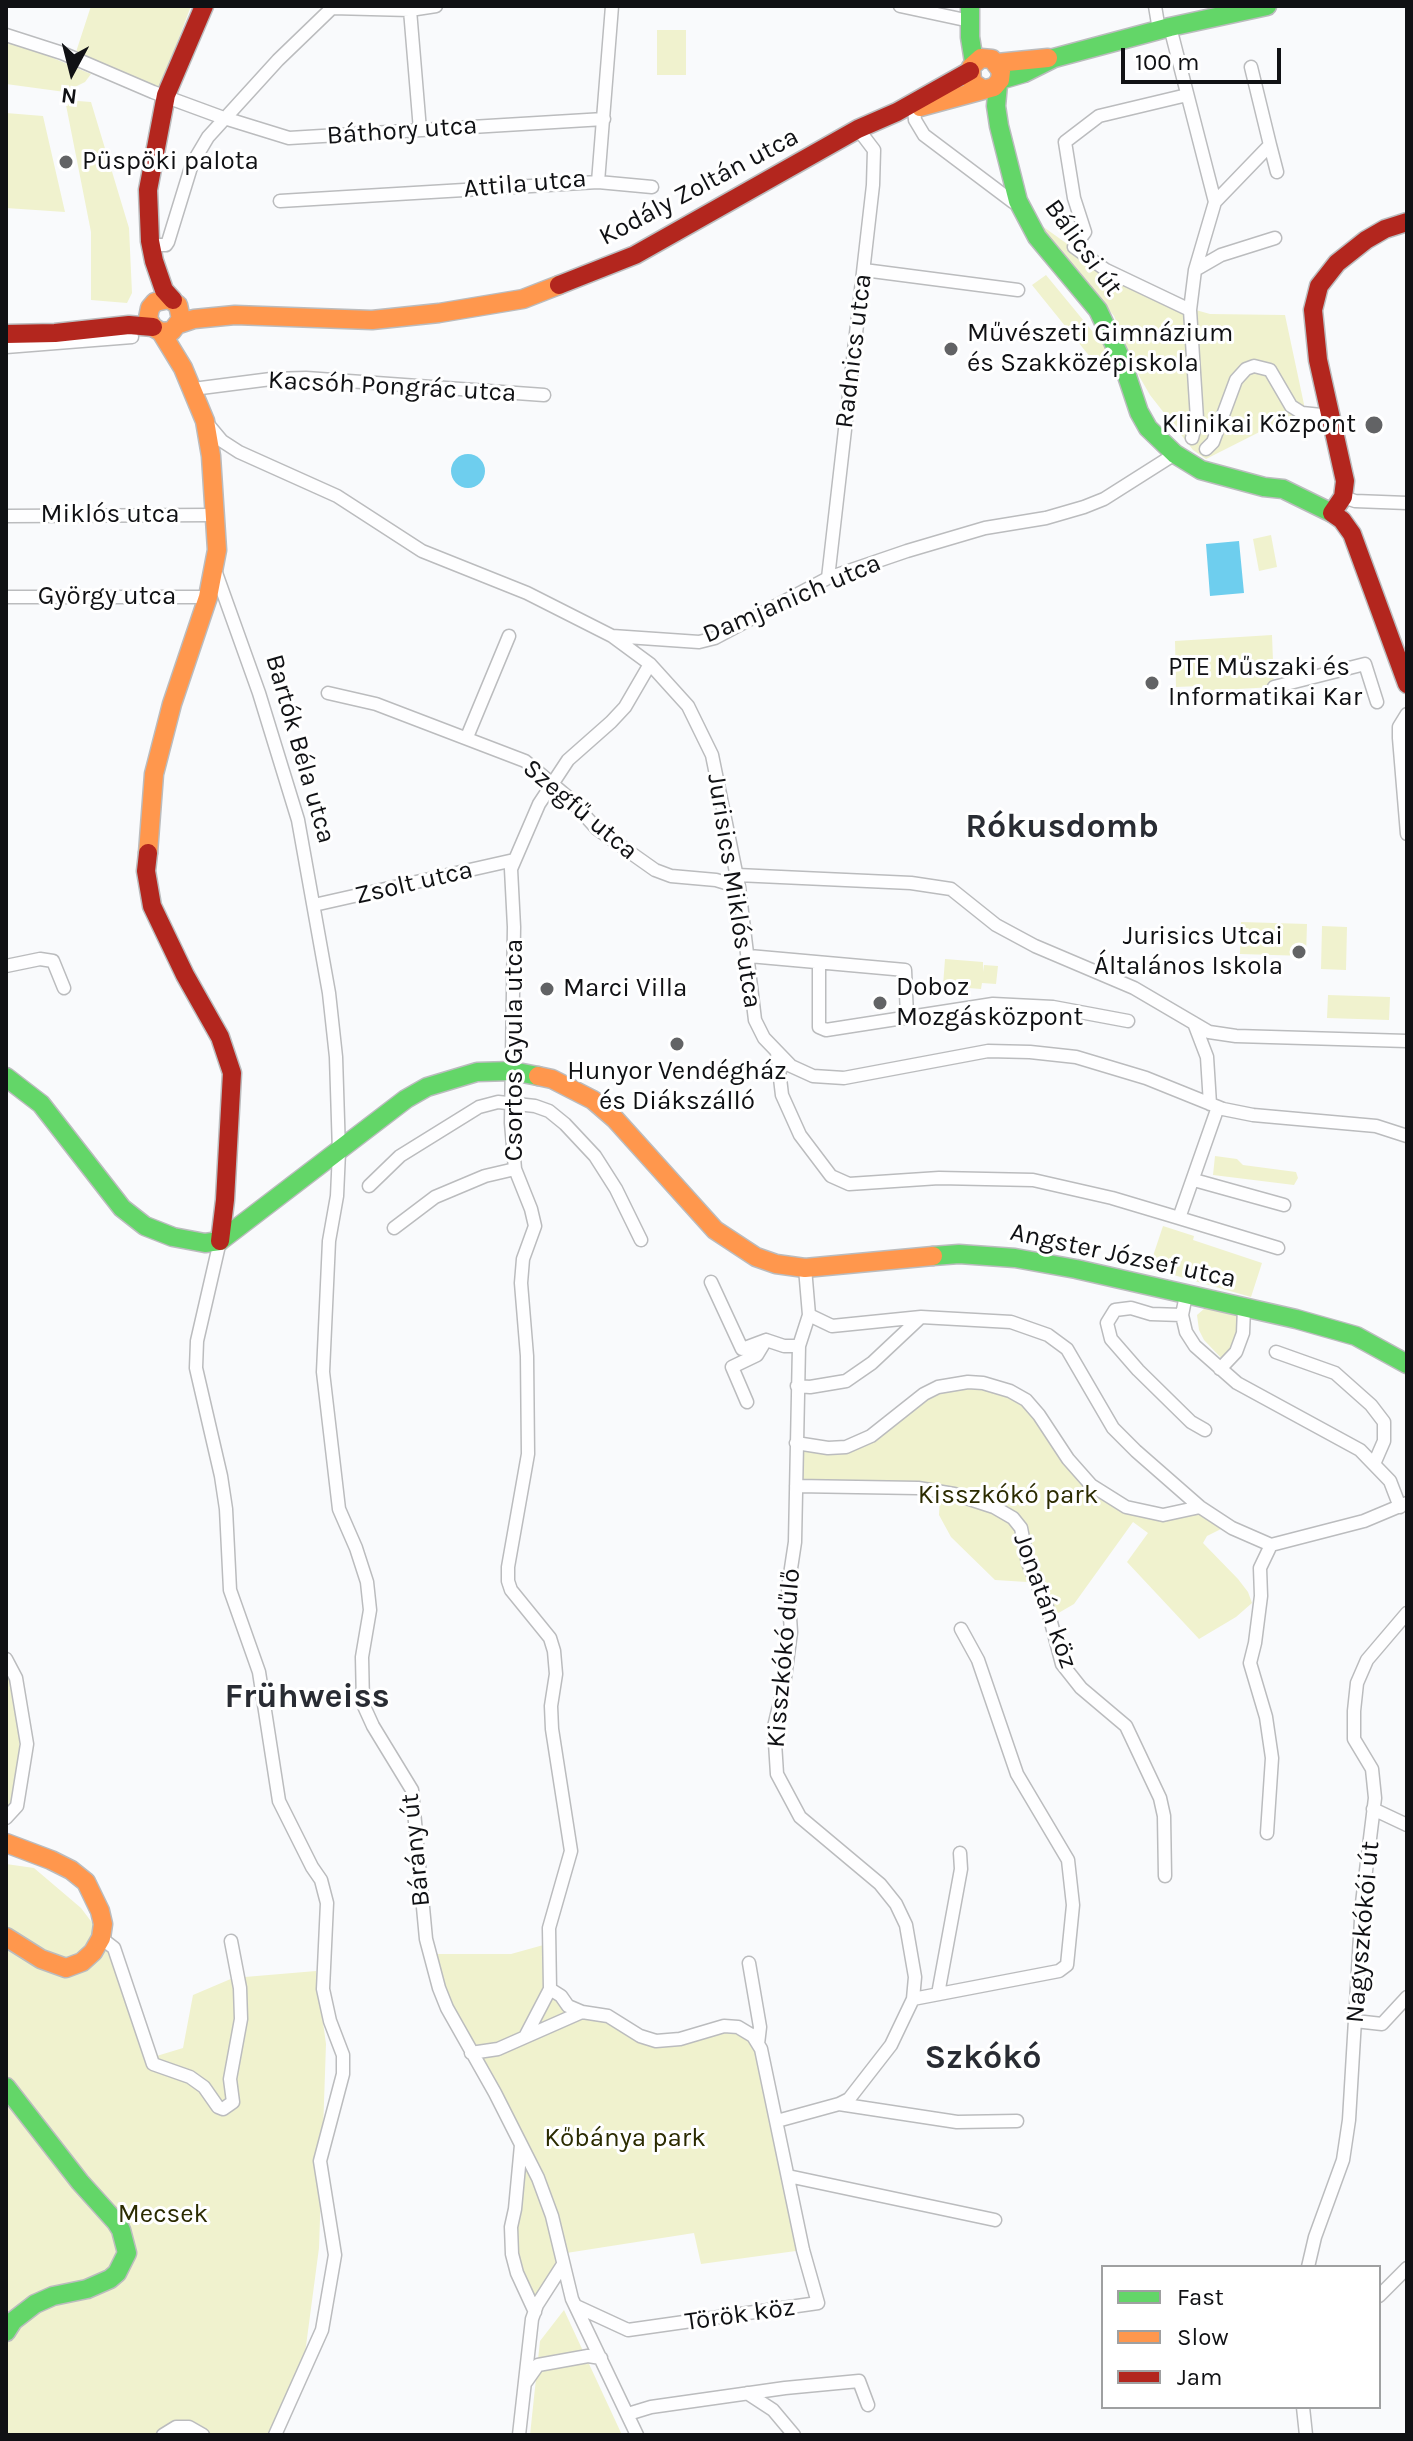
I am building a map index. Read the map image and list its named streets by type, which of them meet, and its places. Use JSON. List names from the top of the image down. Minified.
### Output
{"streets":{"street":["Báthory utca","Attila utca","Kodály Zoltán utca","Bálicsi út","Radnics utca","Kacsóh Pongrác utca","Miklós utca","György utca","Damjanich utca","Bartók Béla utca","Szegfű utca","Zsolt utca","Jurisics Miklós utca","Csortos Gyula utca","Angster József utca","Jonatán köz","Kisszkókó dűlő","Bárány út","Nagyszkókói út","Török köz"]},"crossings":[["Báthory utca","Attila utca"],["Kodály Zoltán utca","Bálicsi út"],["Kodály Zoltán utca","Radnics utca"],["Kodály Zoltán utca","Bartók Béla utca"],["Bálicsi út","Damjanich utca"],["Radnics utca","Damjanich utca"],["Kacsóh Pongrác utca","Bartók Béla utca"],["Miklós utca","Bartók Béla utca"],["Damjanich utca","Bartók Béla utca"],["Damjanich utca","Jurisics Miklós utca"],["Bartók Béla utca","Zsolt utca"],["Bartók Béla utca","Angster József utca"],["Bartók Béla utca","Bárány út"],["Szegfű utca","Jurisics Miklós utca"],["Szegfű utca","Csortos Gyula utca"],["Zsolt utca","Csortos Gyula utca"],["Jurisics Miklós utca","Csortos Gyula utca"],["Csortos Gyula utca","Angster József utca"],["Angster József utca","Kisszkókó dűlő"],["Angster József utca","Bárány út"],["Jonatán köz","Kisszkókó dűlő"],["Bárány út","Török köz"]],"districts":["Rókusdomb","Frühweiss","Szkókó"],"parks":["Kisszkókó park","Kőbánya park","Mecsek"],"places":["Püspöki palota","Művészeti Gimnázium és Szakközépiskola","Klinikai Központ","PTE Műszaki és Informatikai Kar","Jurisics Utcai Általános Iskola","Marci Villa","Doboz Mozgásközpont","Hunyor Vendégház és Diákszálló"],"legend":["Fast","Slow","Jam"],"scale_bar":"100 m","north":"bottom"}
